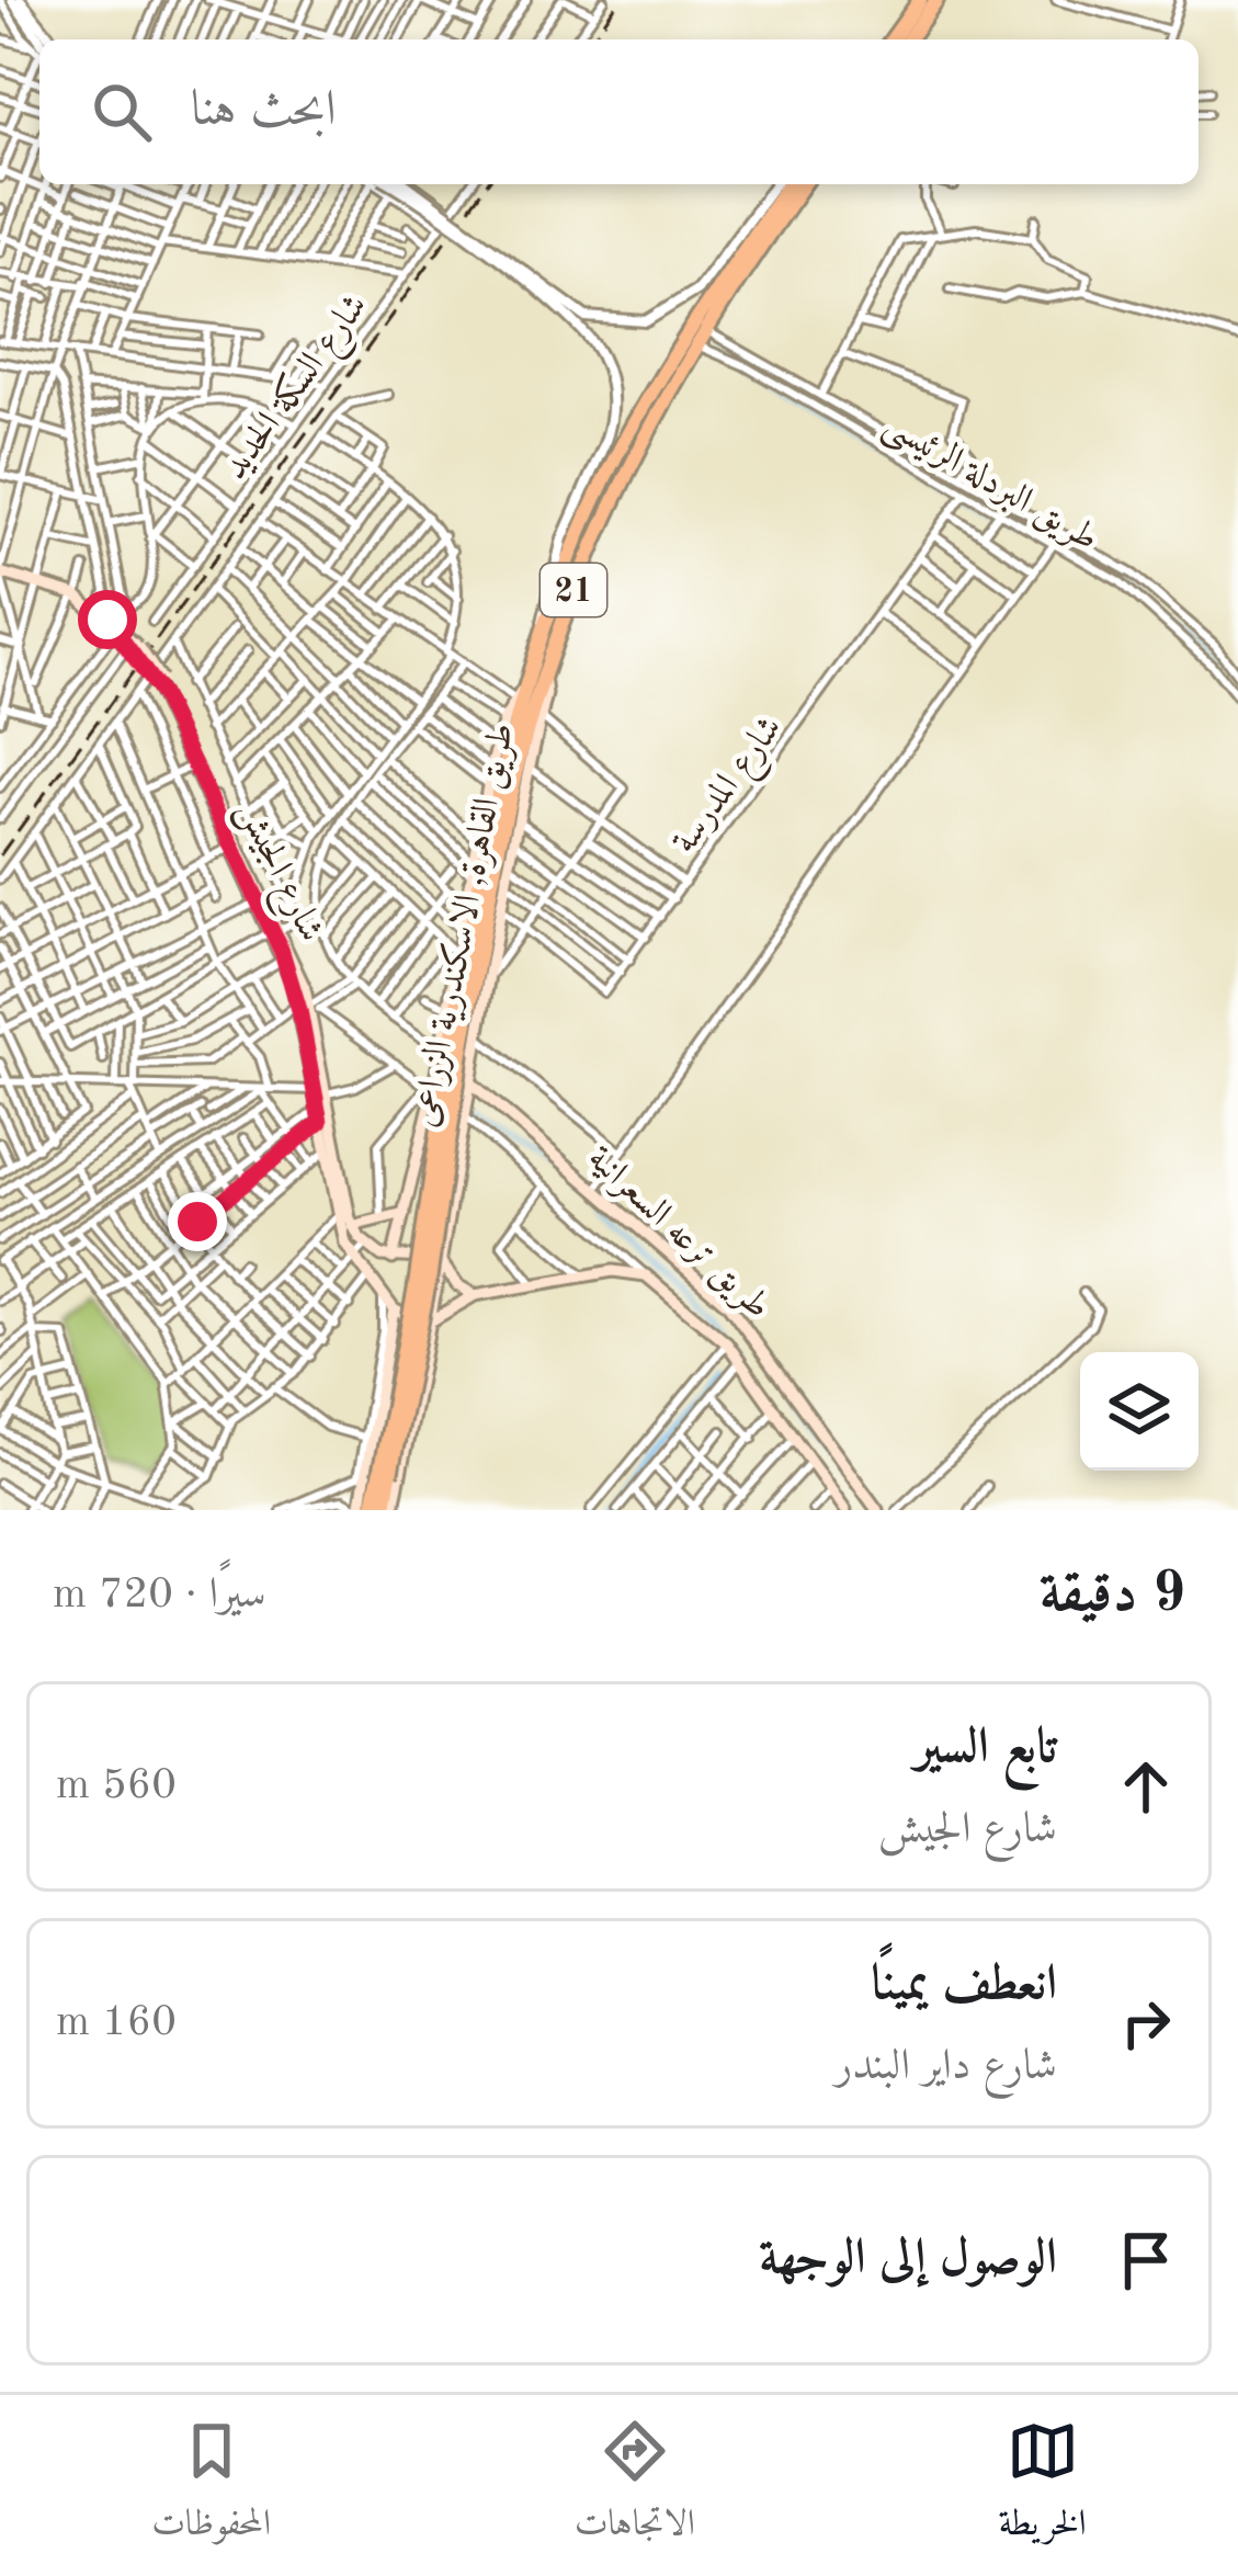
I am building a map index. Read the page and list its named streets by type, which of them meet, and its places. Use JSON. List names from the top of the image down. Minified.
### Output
{"streets":{"highway":["21","طريق القاهرة, الاسكندرية الزراعى"],"main road":["شارع الجيش","طريق ترعه السعرانية"],"street":["شارع السكة الحديد","طريق البردلة الرئيسى","شارع المدرسة"]},"crossings":[["شارع السكة الحديد","شارع الجيش"],["طريق البردلة الرئيسى","شارع المدرسة"],["طريق البردلة الرئيسى","طريق القاهرة, الاسكندرية الزراعى"]],"page":{"search":"ابحث هنا","heading":["9 دقيقة","سيرًا · 720 m"],"list":[["تابع السير","شارع الجيش","560 m"],["انعطف يمينًا","شارع داير البندر","160 m"],"الوصول إلى الوجهة"],"nav":["الخريطة","الاتجاهات","المحفوظات"]}}
